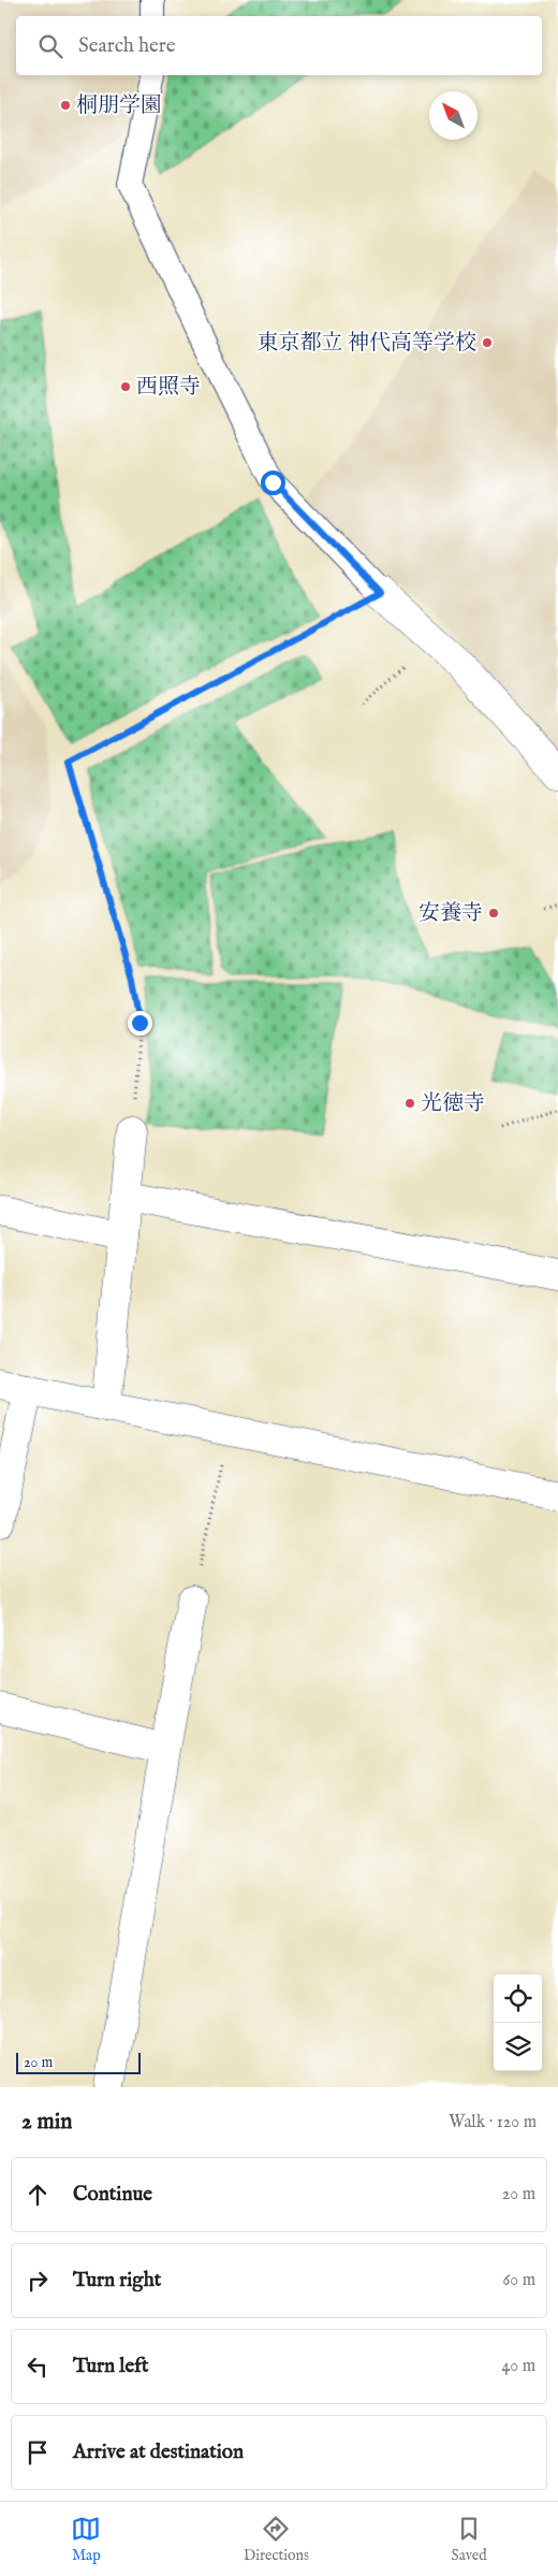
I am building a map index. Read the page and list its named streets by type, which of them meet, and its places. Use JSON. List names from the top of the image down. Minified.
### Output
{"places":["桐朋学園","東京都立 神代高等学校","西照寺","安養寺","光徳寺"],"scale_bar":"20 m","north":"top left","page":{"search":"Search here","scale":"20 m","heading":["2 min","Walk · 120 m"],"list":[["Continue","20 m"],["Turn right","60 m"],["Turn left","40 m"],"Arrive at destination"],"nav":["Map","Directions","Saved"]}}
